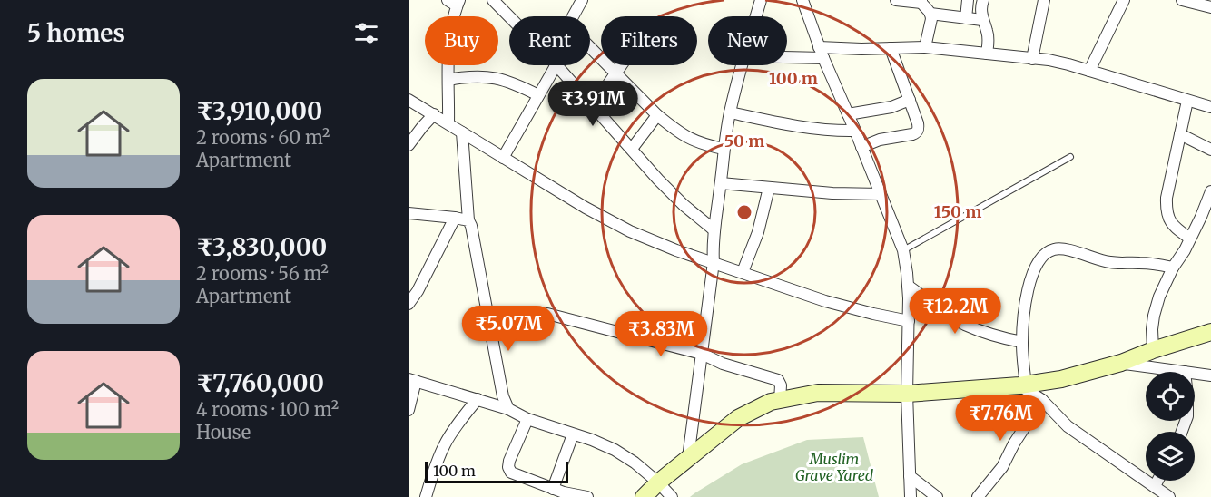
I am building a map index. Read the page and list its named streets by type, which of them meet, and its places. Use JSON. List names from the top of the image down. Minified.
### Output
{"parks":["Muslim Grave Yared"],"scale_bar":"100 m","page":{"heading":"5 homes","chip":["Buy","Rent","Filters","New"],"list":[{"name":"₹3,910,000","note":"2 rooms · 60 m² · Apartment"},{"name":"₹3,830,000","note":"2 rooms · 56 m² · Apartment"},{"name":"₹7,760,000","note":"4 rooms · 100 m² · House"}],"price":["₹3.91M","₹12.2M","₹5.07M","₹3.83M","₹7.76M"],"scale":"100 m"},"rings":["100 m","50 m","150 m"]}
